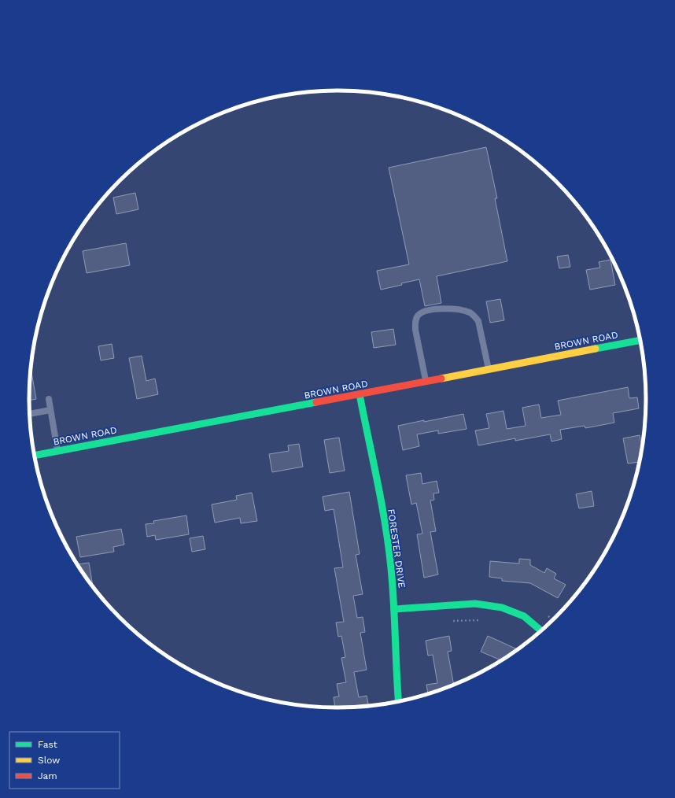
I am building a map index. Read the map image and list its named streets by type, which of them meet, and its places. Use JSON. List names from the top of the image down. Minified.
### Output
{"streets":{"street":["BROWN ROAD","FORESTER DRIVE"]},"crossings":[["BROWN ROAD","FORESTER DRIVE"]],"legend":["Fast","Slow","Jam"]}
